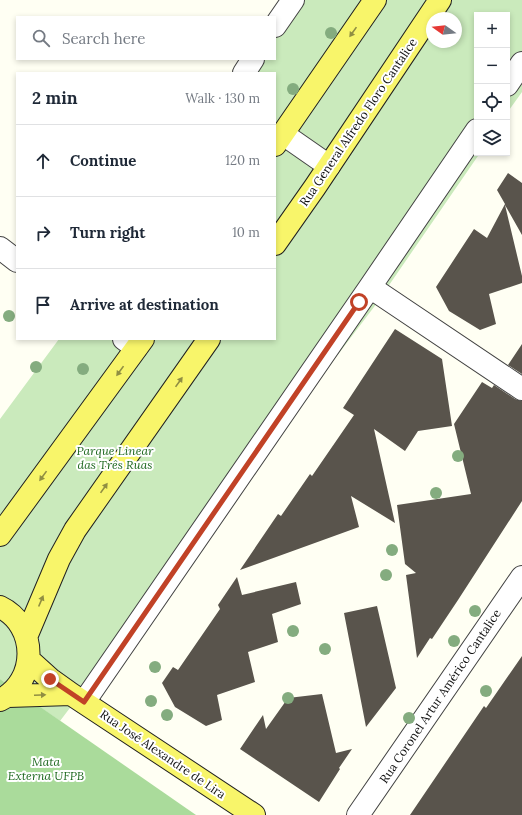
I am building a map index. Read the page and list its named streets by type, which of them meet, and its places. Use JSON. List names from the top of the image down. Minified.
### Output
{"streets":{"main road":["Rua General Alfredo Floro Cantalice","Rua José Alexandre de Lira"],"street":["Rua Coronel Artur Américo Cantalice"]},"parks":["Parque Linear das Três Ruas","Mata Externa UFPB"],"north":"left","page":{"map_buttons":["+","−"],"search":"Search here","heading":["2 min","Walk · 130 m"],"list":[["Continue","120 m"],["Turn right","10 m"],"Arrive at destination"]}}
